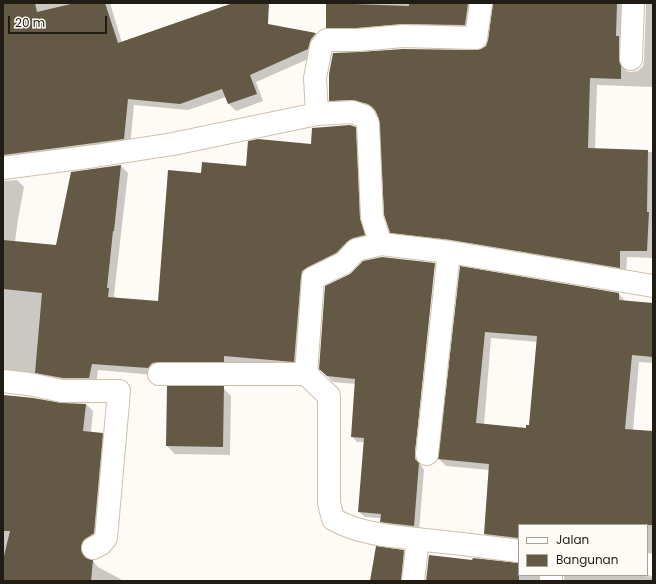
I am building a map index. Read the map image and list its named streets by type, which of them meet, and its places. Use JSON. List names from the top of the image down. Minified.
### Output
{"legend":["Jalan","Bangunan"],"scale_bar":"20 m"}
